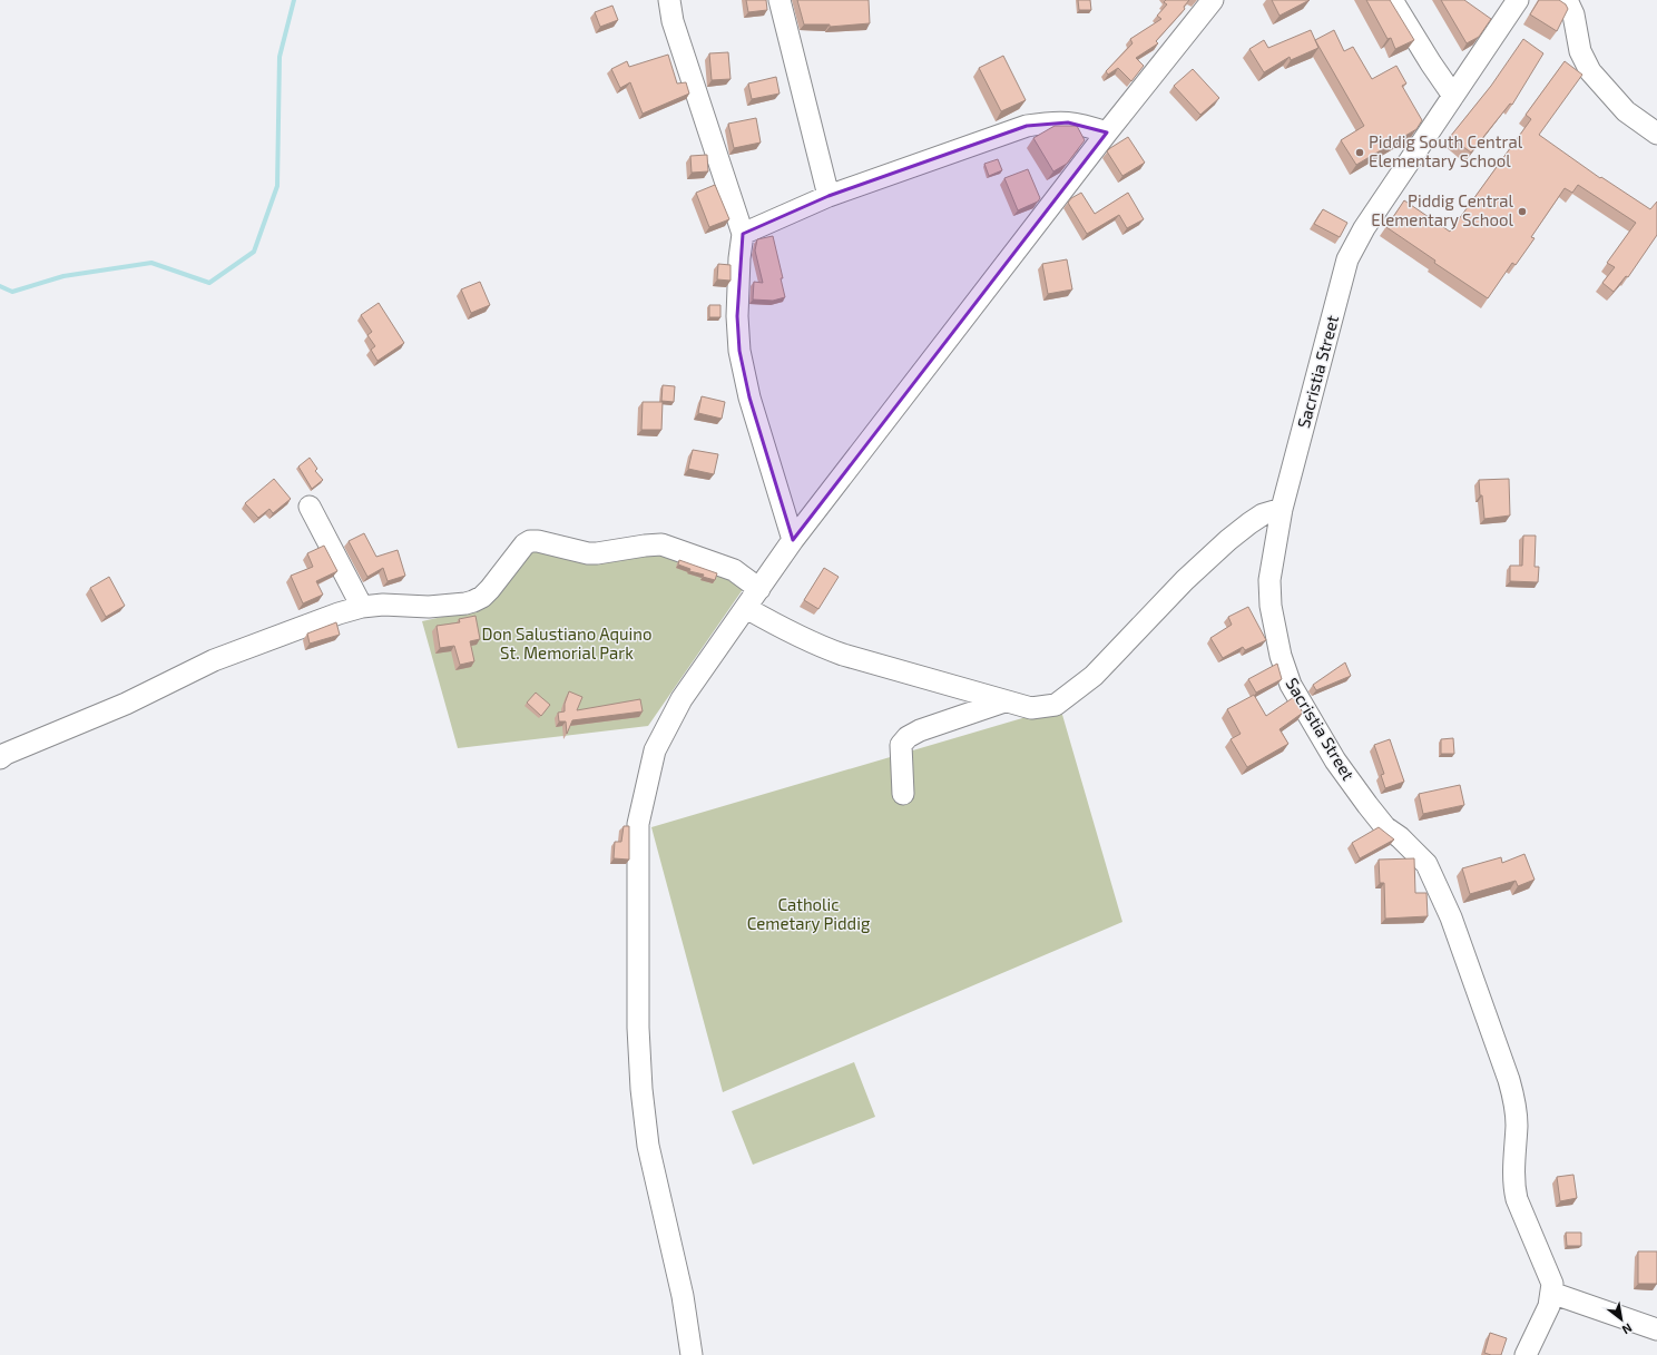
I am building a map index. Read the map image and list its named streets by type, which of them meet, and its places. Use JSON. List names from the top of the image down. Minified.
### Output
{"streets":{"street":["Sacristia Street"]},"parks":["Don Salustiano Aquino St. Memorial Park","Catholic Cemetary Piddig"],"places":["Piddig South Central Elementary School","Piddig Central Elementary School"],"north":"bottom right"}
